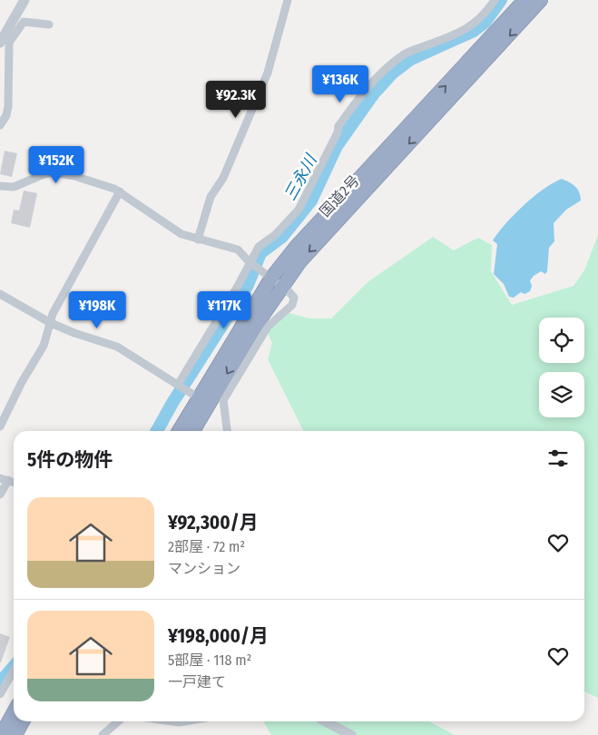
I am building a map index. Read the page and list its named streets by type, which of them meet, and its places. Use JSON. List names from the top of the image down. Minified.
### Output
{"streets":{"highway":["国道2号"]},"water":["三永川"],"page":{"price":["¥136K","¥92.3K","¥152K","¥198K","¥117K"],"heading":"5件の物件","list":[{"name":"¥92,300/月","note":"2部屋 · 72 m² · マンション"},{"name":"¥198,000/月","note":"5部屋 · 118 m² · 一戸建て"}]}}
